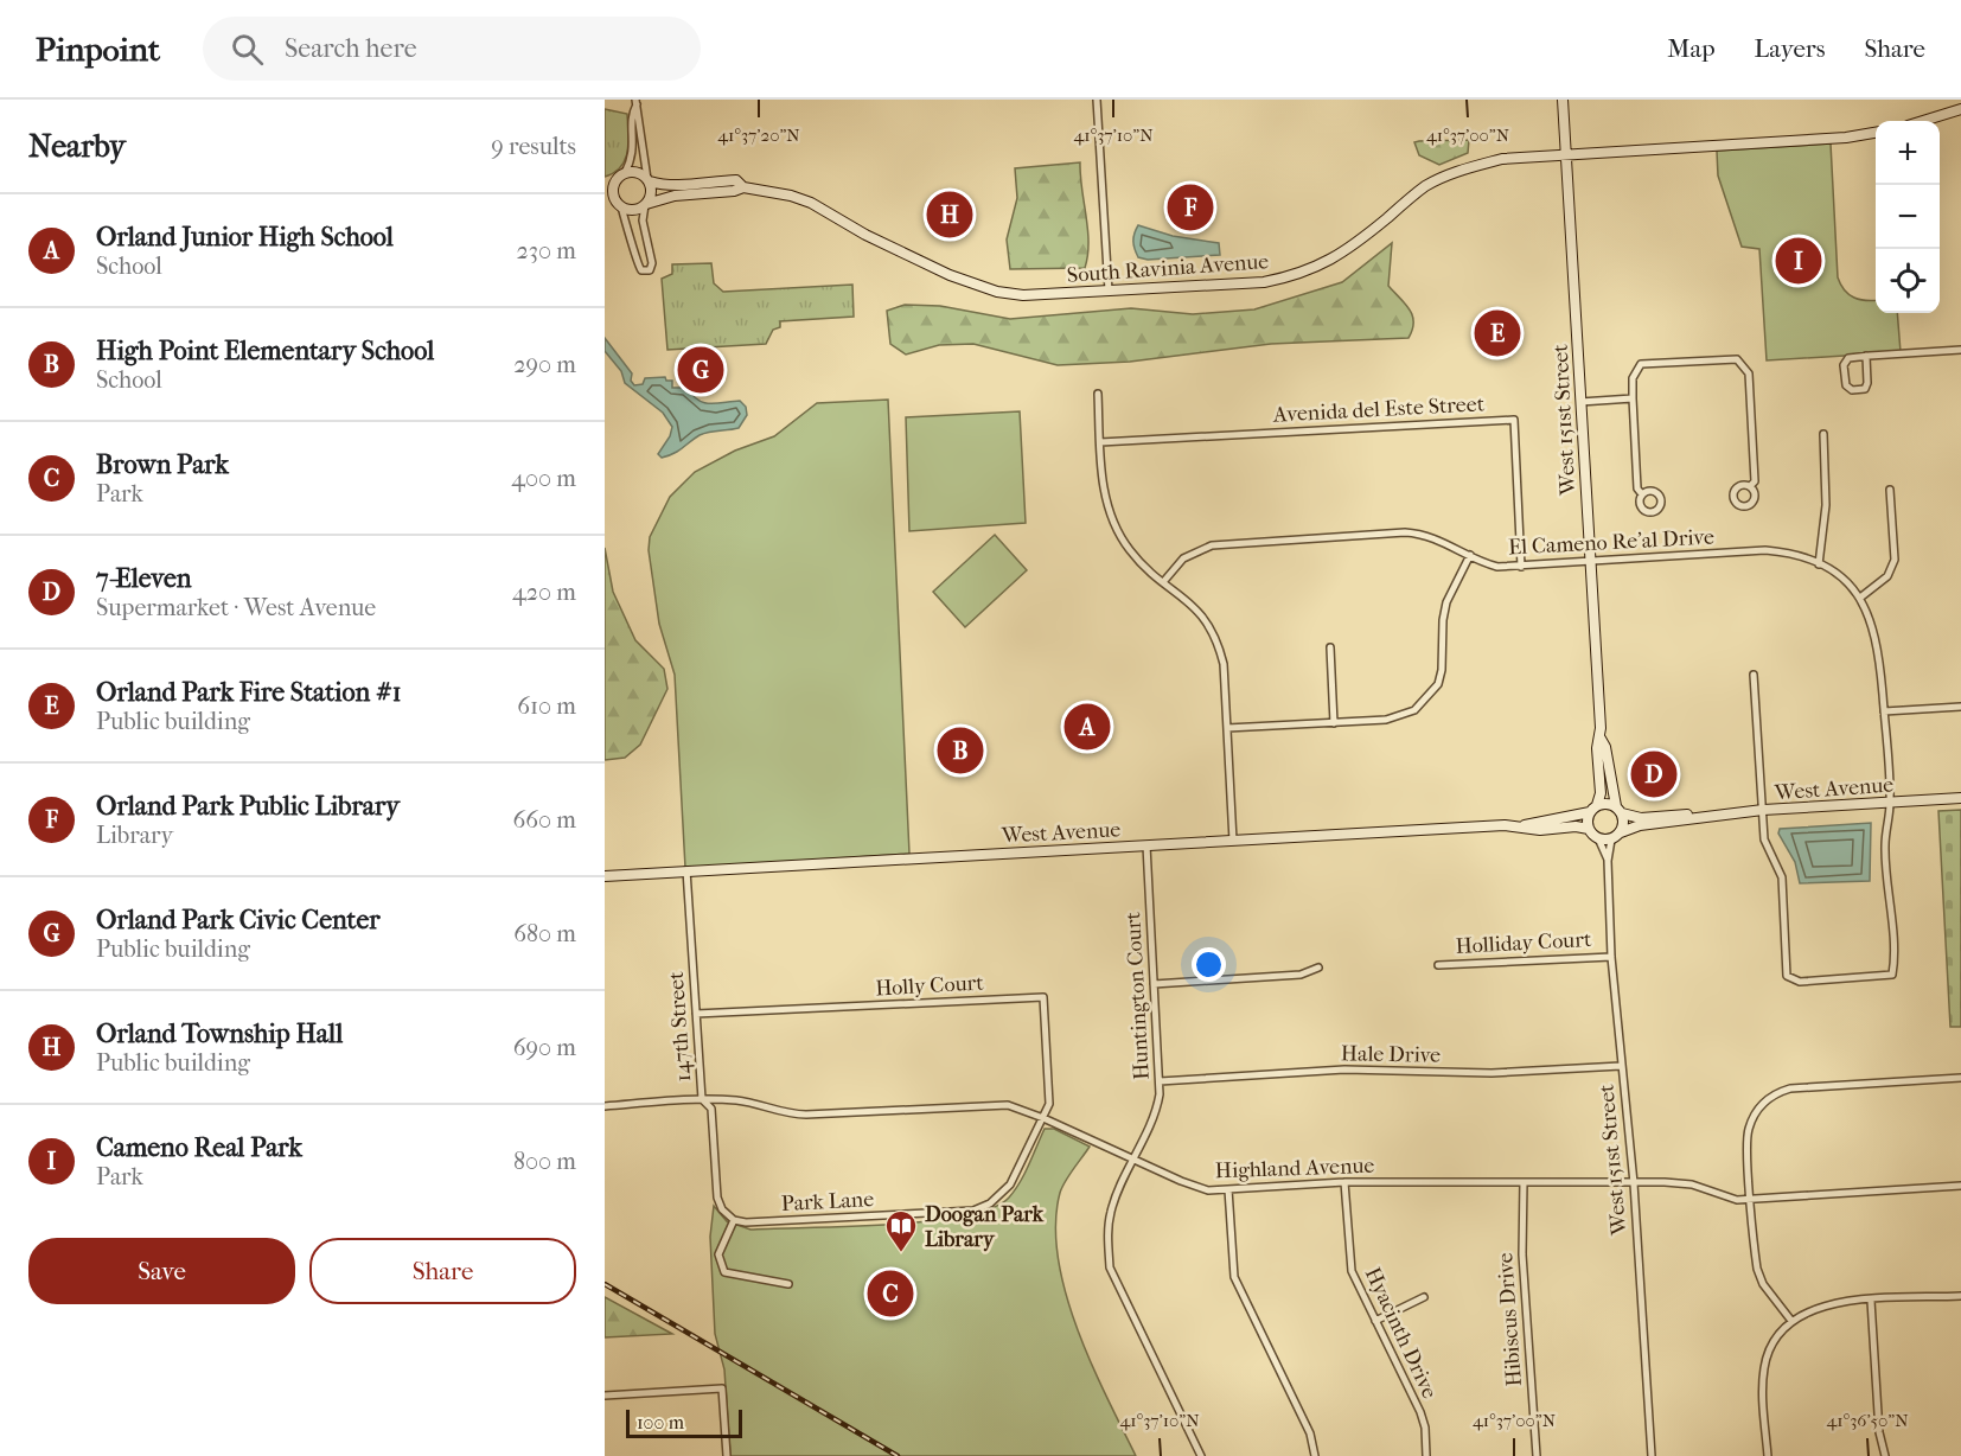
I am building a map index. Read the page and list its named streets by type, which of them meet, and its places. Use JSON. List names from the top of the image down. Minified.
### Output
{"streets":{"street":["South Ravinia Avenue","Avenida del Este Street","West 151st Street","El Cameno Re'al Drive","West Avenue","Holliday Court","Holly Court","Huntington Court","147th Street","Hale Drive","Highland Avenue","Park Lane","Hibiscus Drive","Hyacinth Drive"]},"crossings":[["South Ravinia Avenue","West 151st Street"],["Avenida del Este Street","El Cameno Re'al Drive"],["West 151st Street","El Cameno Re'al Drive"],["West 151st Street","West Avenue"],["West 151st Street","Holliday Court"],["West 151st Street","Hale Drive"],["West 151st Street","Highland Avenue"],["El Cameno Re'al Drive","West Avenue"],["West Avenue","Huntington Court"],["West Avenue","147th Street"],["Holly Court","147th Street"],["Holly Court","Highland Avenue"],["Holly Court","Park Lane"],["Huntington Court","Hale Drive"],["Huntington Court","Highland Avenue"],["147th Street","Highland Avenue"],["147th Street","Park Lane"],["Highland Avenue","Park Lane"],["Highland Avenue","Hibiscus Drive"],["Highland Avenue","Hyacinth Drive"]],"places":{"library":["Doogan Park Library"]},"scale_bar":"100 m","page":{"header":"Pinpoint","search":"Search here","nav":["Map","Layers","Share"],"heading":["Nearby","9 results"],"map_buttons":["+","−"],"pins":["F","H","I","E","G","A","B","D","C"],"list":[{"mark":"A","name":"Orland Junior High School","note":"School","value":"230 m"},{"mark":"B","name":"High Point Elementary School","note":"School","value":"290 m"},{"mark":"C","name":"Brown Park","note":"Park","value":"400 m"},{"mark":"D","name":"7-Eleven","note":"Supermarket · West Avenue","value":"420 m"},{"mark":"E","name":"Orland Park Fire Station #1","note":"Public building","value":"610 m"},{"mark":"F","name":"Orland Park Public Library","note":"Library","value":"660 m"},{"mark":"G","name":"Orland Park Civic Center","note":"Public building","value":"680 m"},{"mark":"H","name":"Orland Township Hall","note":"Public building","value":"690 m"},{"mark":"I","name":"Cameno Real Park","note":"Park","value":"800 m"}],"buttons":["Save","Share"],"scale":"100 m"},"coordinates":["41°37'20\"N","41°37'10\"N","41°37'00\"N","41°36'50\"N"]}
